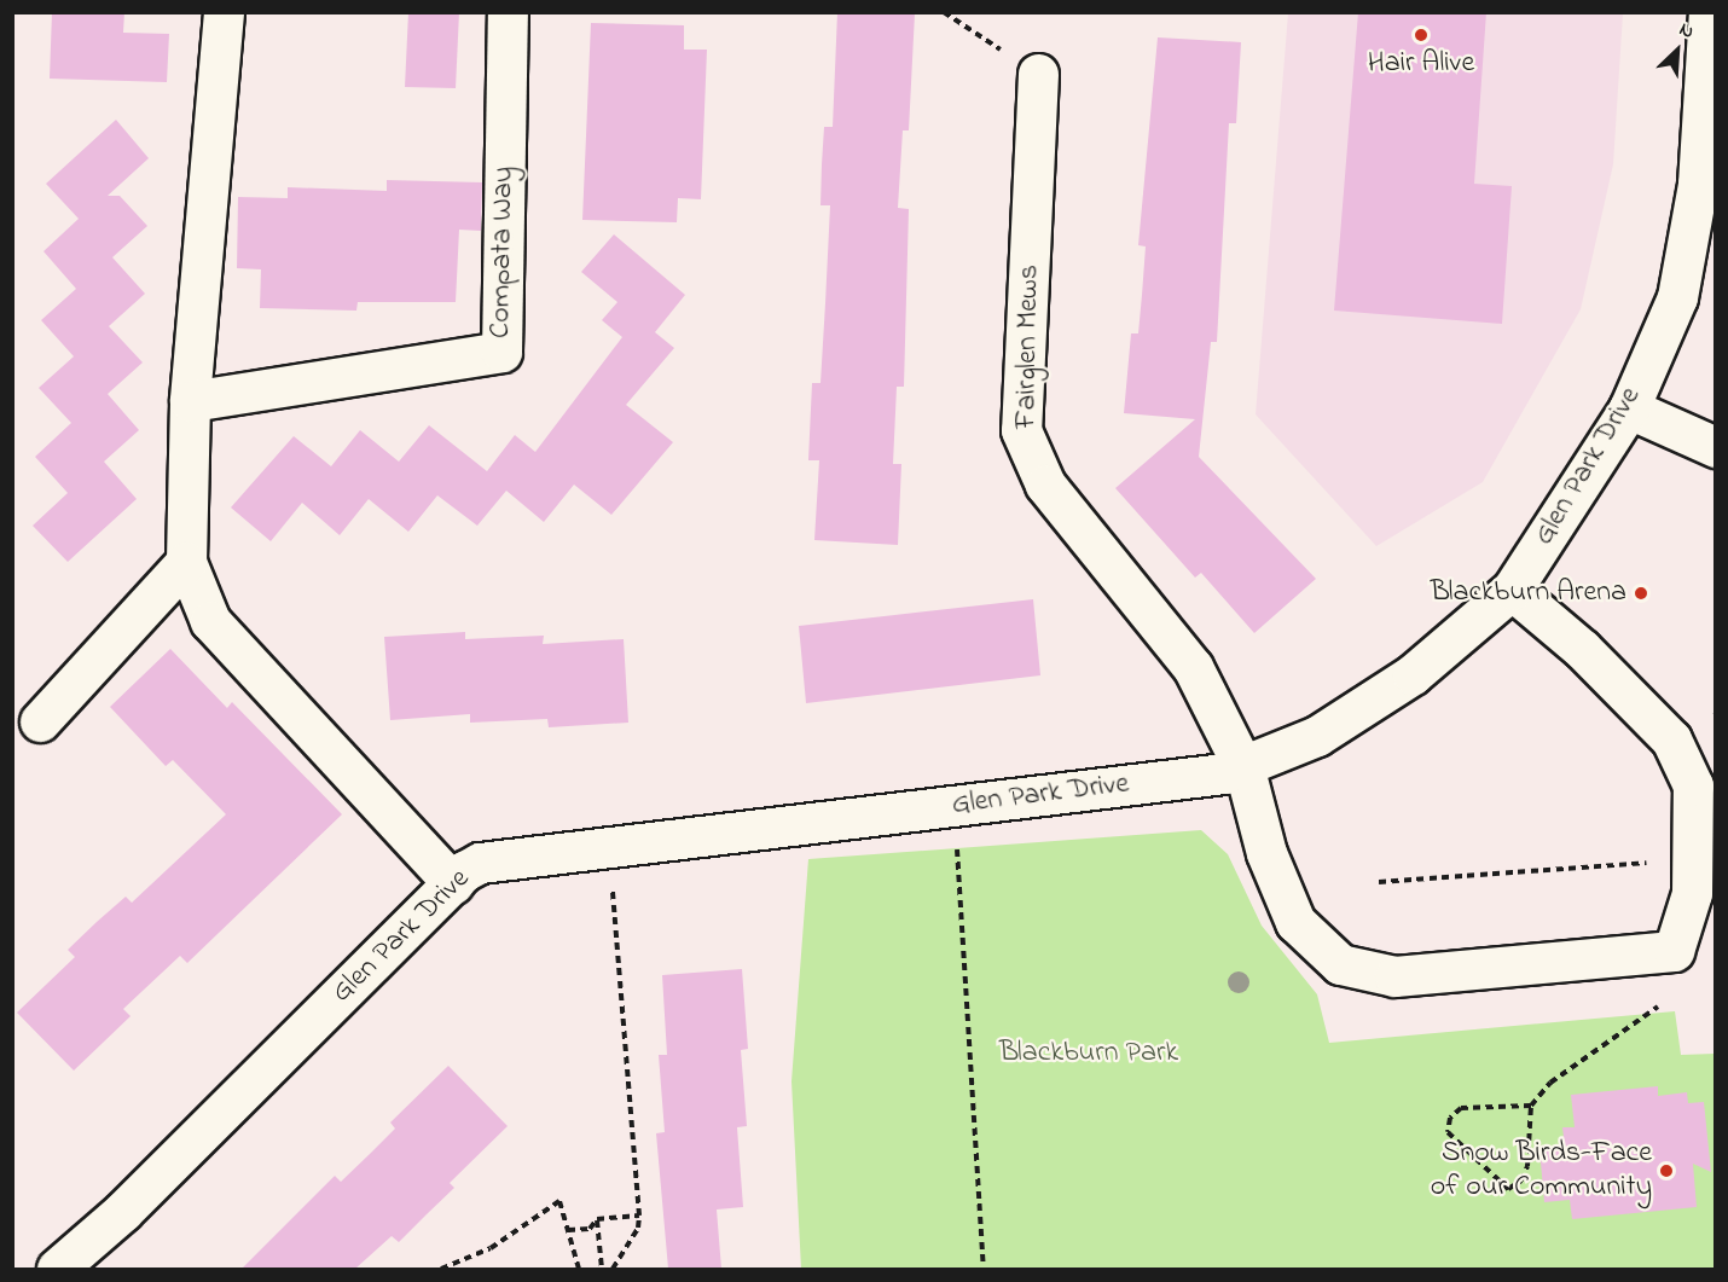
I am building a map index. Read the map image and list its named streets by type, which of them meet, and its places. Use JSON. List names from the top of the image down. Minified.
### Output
{"streets":{"street":["Compata Way","Fairglen Mews","Glen Park Drive"]},"crossings":[["Fairglen Mews","Glen Park Drive"]],"parks":["Blackburn Park"],"places":["Hair Alive","Blackburn Arena","Snow Birds-Face of our Community"],"north":"top right"}
